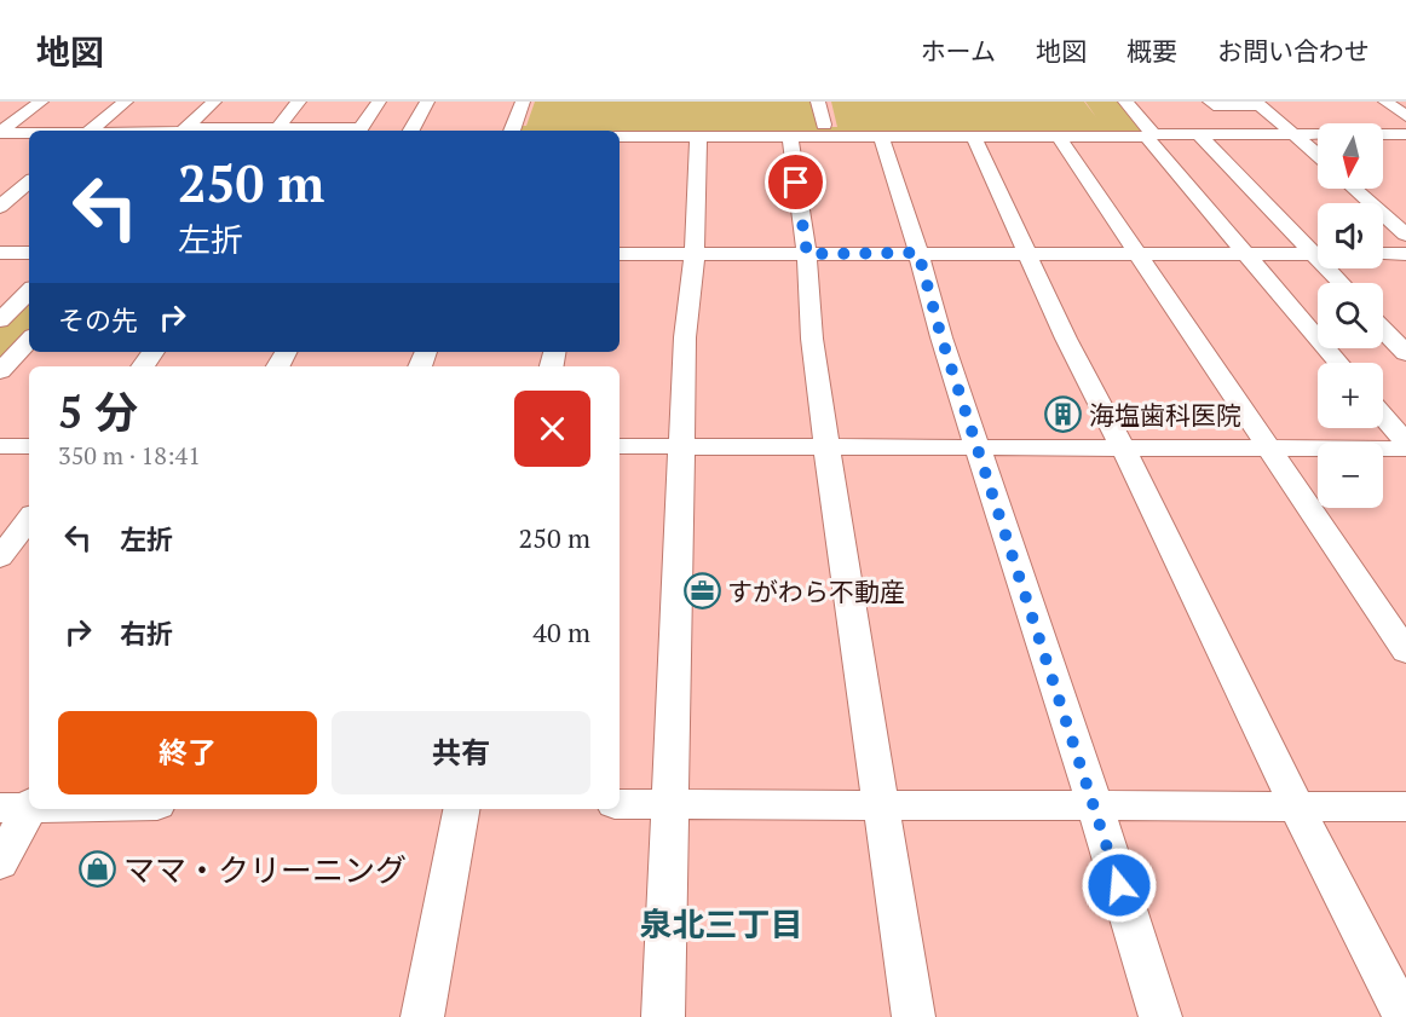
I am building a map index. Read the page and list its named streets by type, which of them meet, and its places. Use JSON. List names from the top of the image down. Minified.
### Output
{"districts":["泉北三丁目"],"places":{"building":["海塩歯科医院"],"office":["すがわら不動産"],"shop":["ママ・クリーニング"]},"north":"bottom","page":{"header":"地図","nav":["ホーム","地図","概要","お問い合わせ"],"map_buttons":["+","−"],"turn":["250 m","左折"],"then":"その先","heading":["5 分","350 m · 18:41"],"list":[{"name":"左折","value":"250 m"},{"name":"右折","value":"40 m"}],"buttons":["終了","共有"]}}
